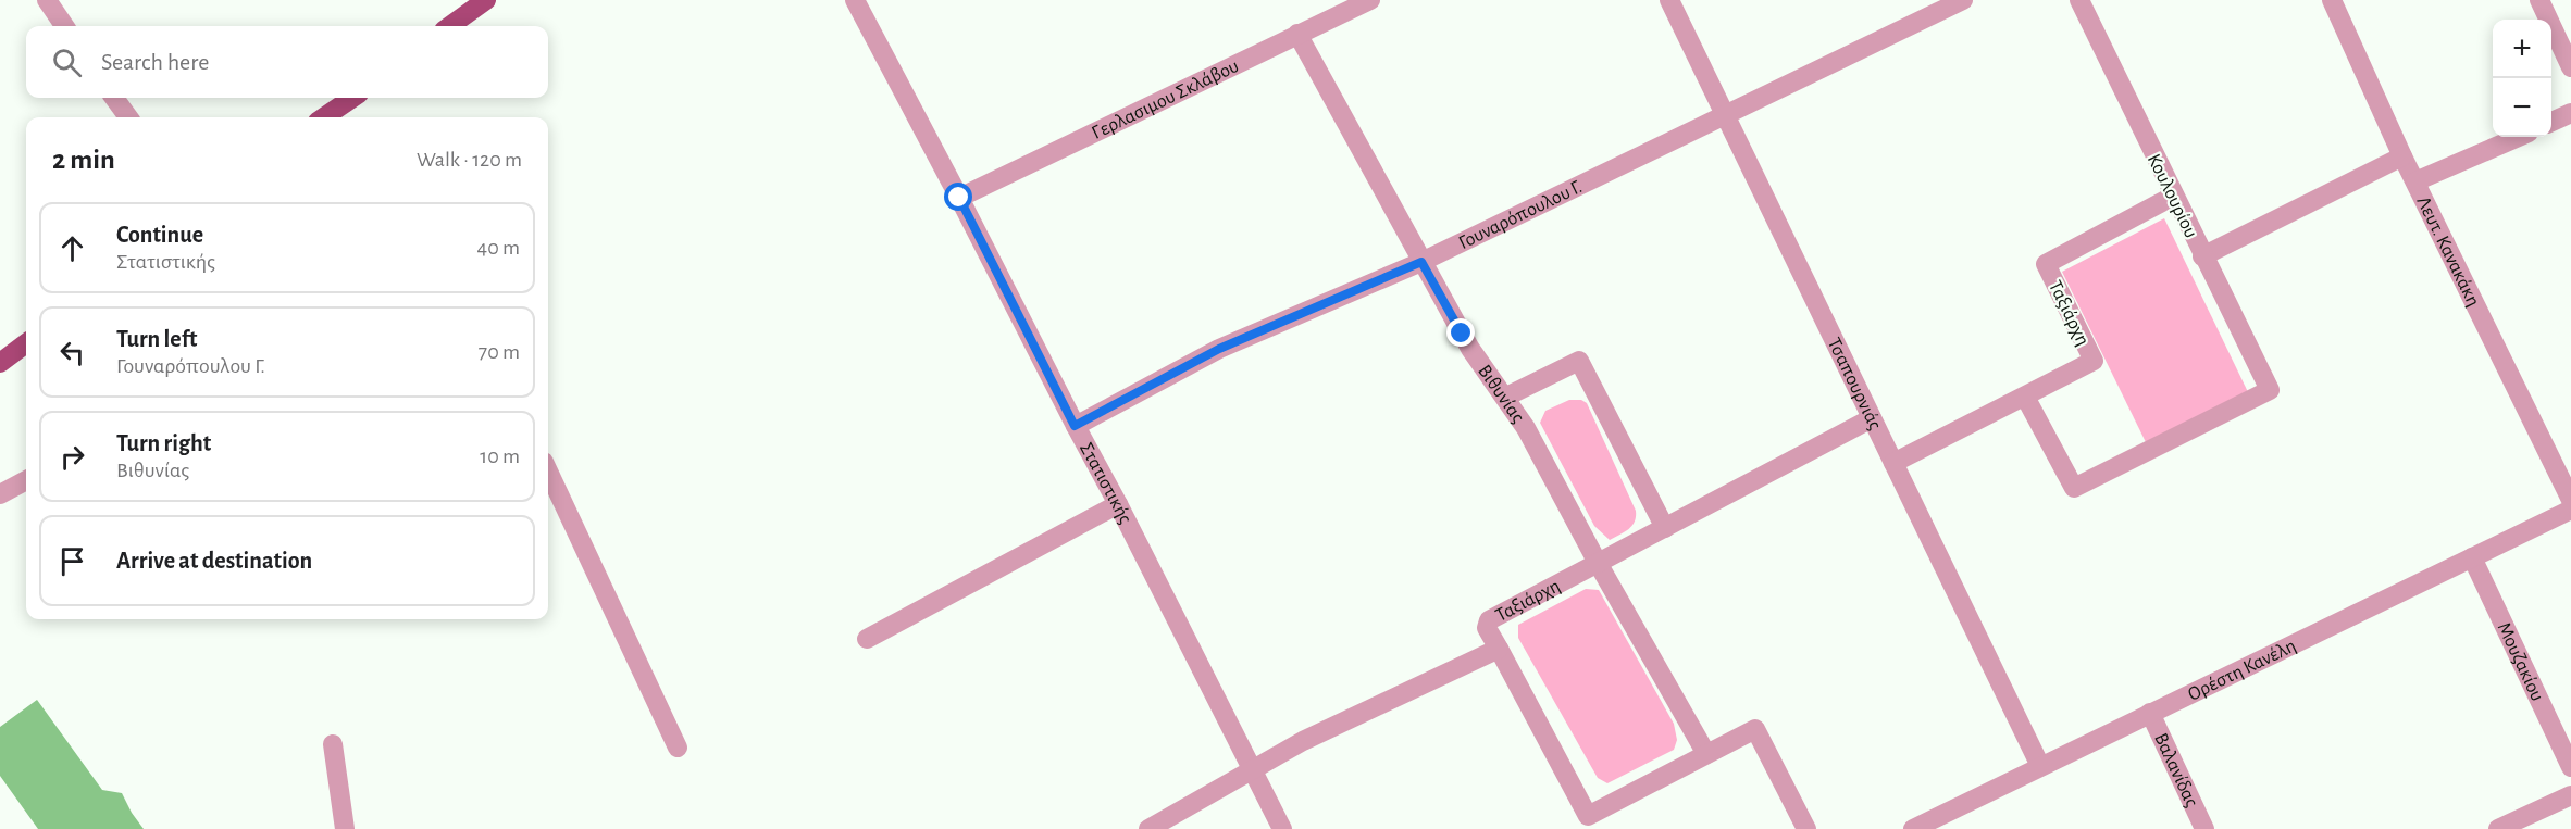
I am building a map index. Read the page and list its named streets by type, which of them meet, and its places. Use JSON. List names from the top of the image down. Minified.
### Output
{"streets":{"street":["Γερλασιμου Σκλάβου","Κουλουρίου","Γουναρόπουλου Γ.","Λευτ. Κανακάκη","Ταξιάρχη","Τσαπουρνιάς","Βιθυνίας","Στατιστικής","Μουζακίου","Ορέστη Κανέλη","Βαλανίδας"]},"crossings":[["Γερλασιμου Σκλάβου","Βιθυνίας"],["Γερλασιμου Σκλάβου","Στατιστικής"],["Κουλουρίου","Ταξιάρχη"],["Γουναρόπουλου Γ.","Τσαπουρνιάς"],["Γουναρόπουλου Γ.","Βιθυνίας"],["Γουναρόπουλου Γ.","Στατιστικής"],["Ταξιάρχη","Τσαπουρνιάς"],["Ταξιάρχη","Βιθυνίας"],["Ταξιάρχη","Στατιστικής"],["Τσαπουρνιάς","Ορέστη Κανέλη"],["Μουζακίου","Ορέστη Κανέλη"],["Ορέστη Κανέλη","Βαλανίδας"]],"page":{"map_buttons":["+","−"],"search":"Search here","heading":["2 min","Walk · 120 m"],"list":[["Continue","Στατιστικής","40 m"],["Turn left","Γουναρόπουλου Γ.","70 m"],["Turn right","Βιθυνίας","10 m"],"Arrive at destination"]}}
